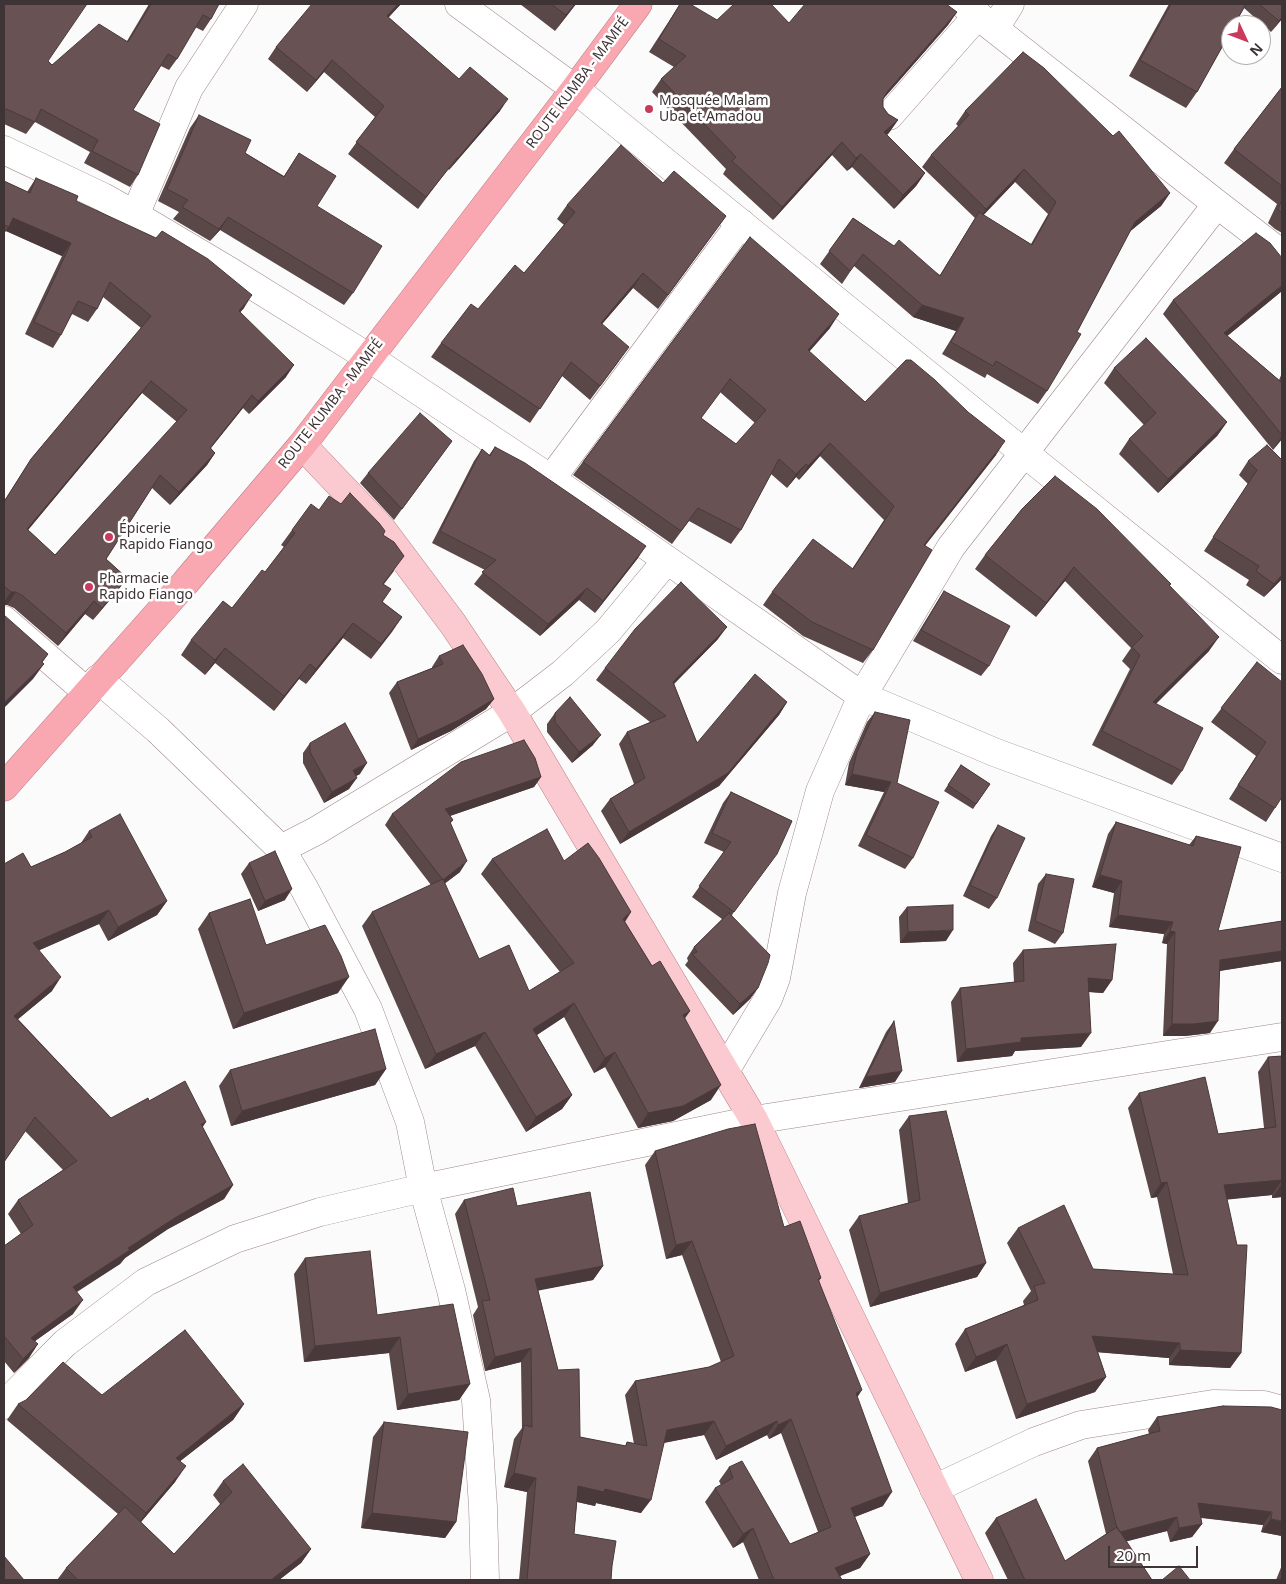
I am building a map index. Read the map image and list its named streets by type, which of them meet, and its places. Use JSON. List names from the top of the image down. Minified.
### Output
{"streets":{"highway":["ROUTE KUMBA - MAMFÉ"]},"places":["Mosquée Malam Uba et Amadou","Épicerie Rapido Fiango","Pharmacie Rapido Fiango"],"scale_bar":"20 m","north":"bottom right"}
